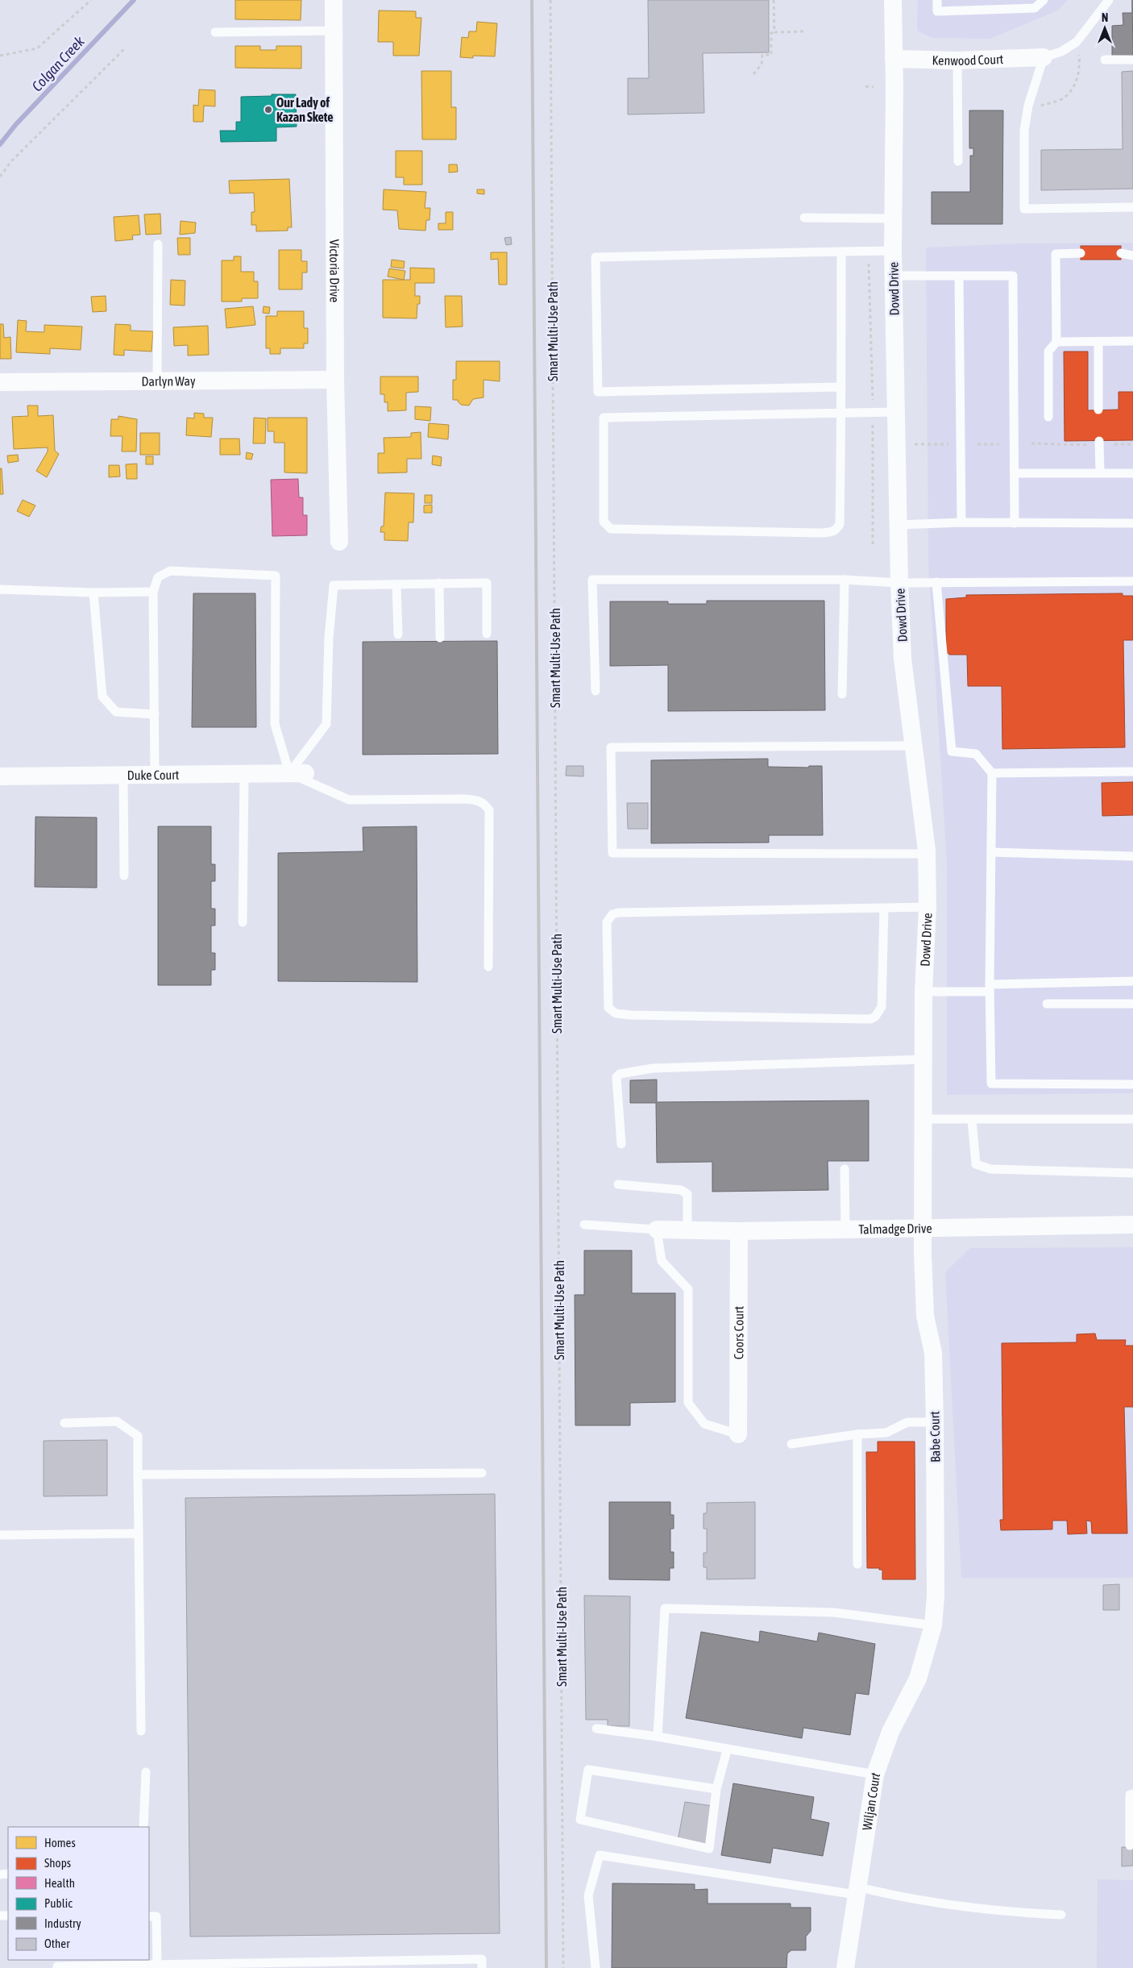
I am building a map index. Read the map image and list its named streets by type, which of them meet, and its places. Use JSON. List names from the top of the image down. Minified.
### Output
{"streets":{"street":["Kenwood Court","Victoria Drive","Dowd Drive","Darlyn Way","Duke Court","Talmadge Drive","Coors Court","Babe Court","Wiljan Court"],"path":["Smart Multi-Use Path"]},"crossings":[["Kenwood Court","Dowd Drive"],["Victoria Drive","Darlyn Way"],["Dowd Drive","Talmadge Drive"],["Dowd Drive","Babe Court"],["Talmadge Drive","Coors Court"],["Talmadge Drive","Babe Court"],["Babe Court","Wiljan Court"]],"water":["Colgan Creek"],"places":["Our Lady of Kazan Skete"],"legend":["Homes","Shops","Health","Public","Industry","Other"],"north":"top"}
